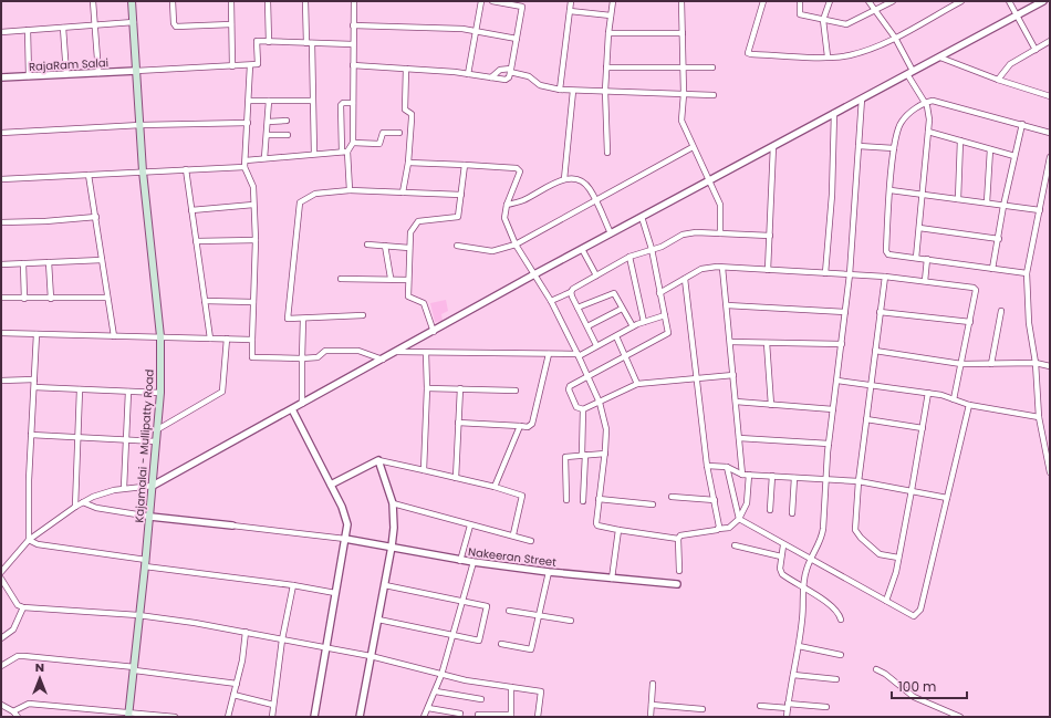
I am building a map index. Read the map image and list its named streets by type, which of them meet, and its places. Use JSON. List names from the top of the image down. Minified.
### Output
{"streets":{"main road":["Kajamalai - Mullipatty Road"],"street":["RajaRam Salai","Nakeeran Street"]},"crossings":[["RajaRam Salai","Kajamalai - Mullipatty Road"]],"scale_bar":"100 m","north":"top"}
